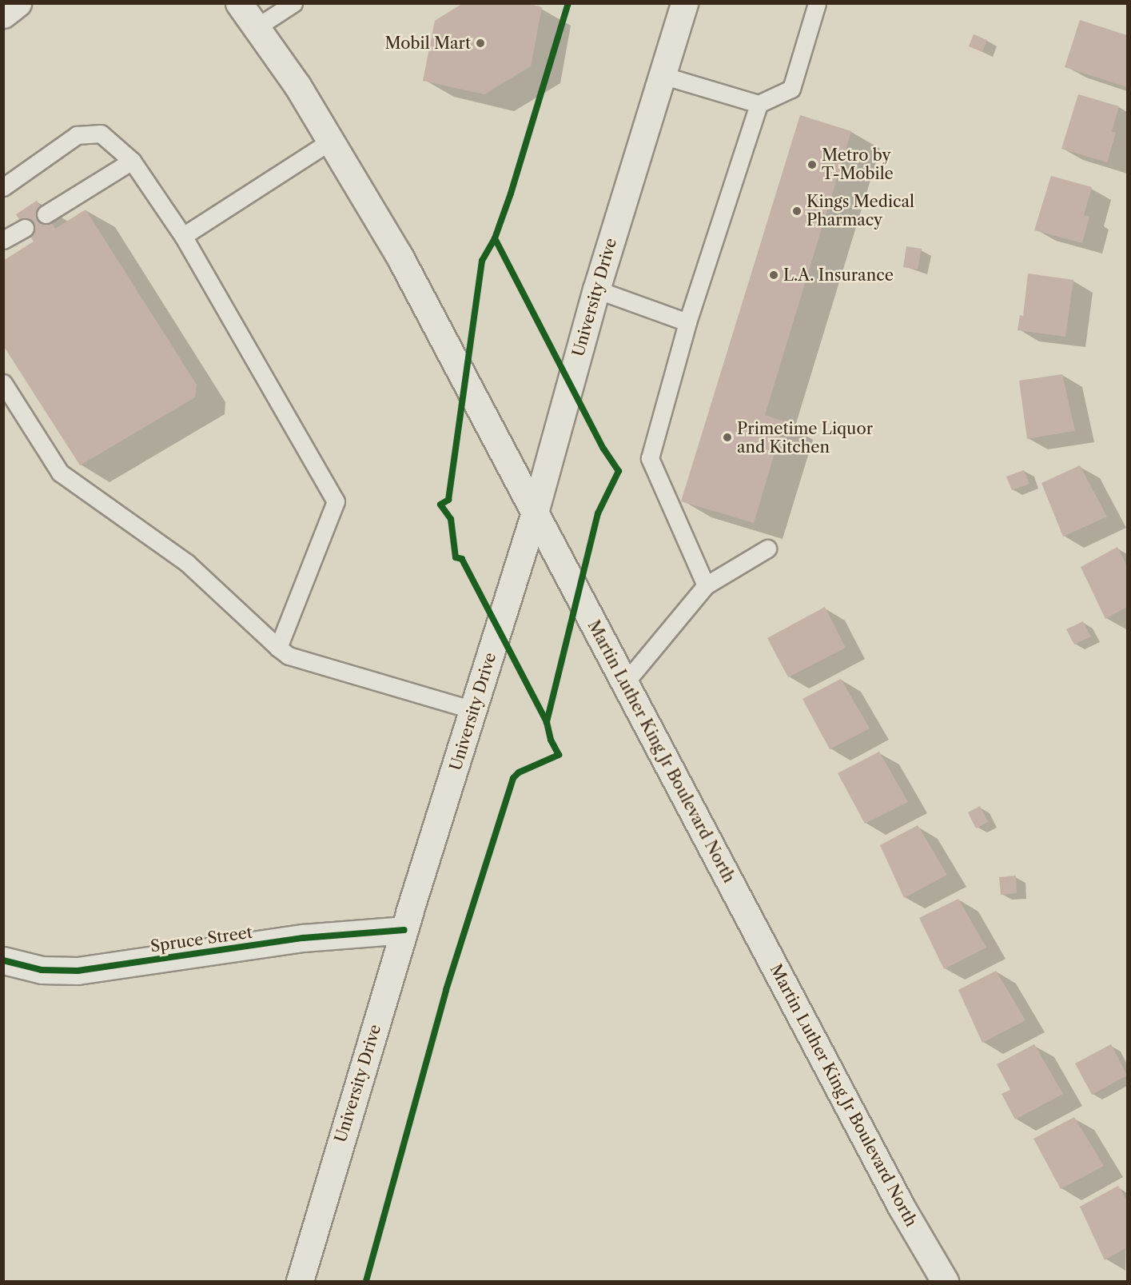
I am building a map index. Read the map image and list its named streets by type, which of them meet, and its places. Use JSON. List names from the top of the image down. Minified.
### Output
{"streets":{"main road":["University Drive","Martin Luther King Jr Boulevard North","Spruce Street"]},"crossings":[["University Drive","Martin Luther King Jr Boulevard North"],["University Drive","Spruce Street"]],"places":["Mobil Mart","Metro by T-Mobile","Kings Medical Pharmacy","L.A. Insurance","Primetime Liquor and Kitchen"]}
